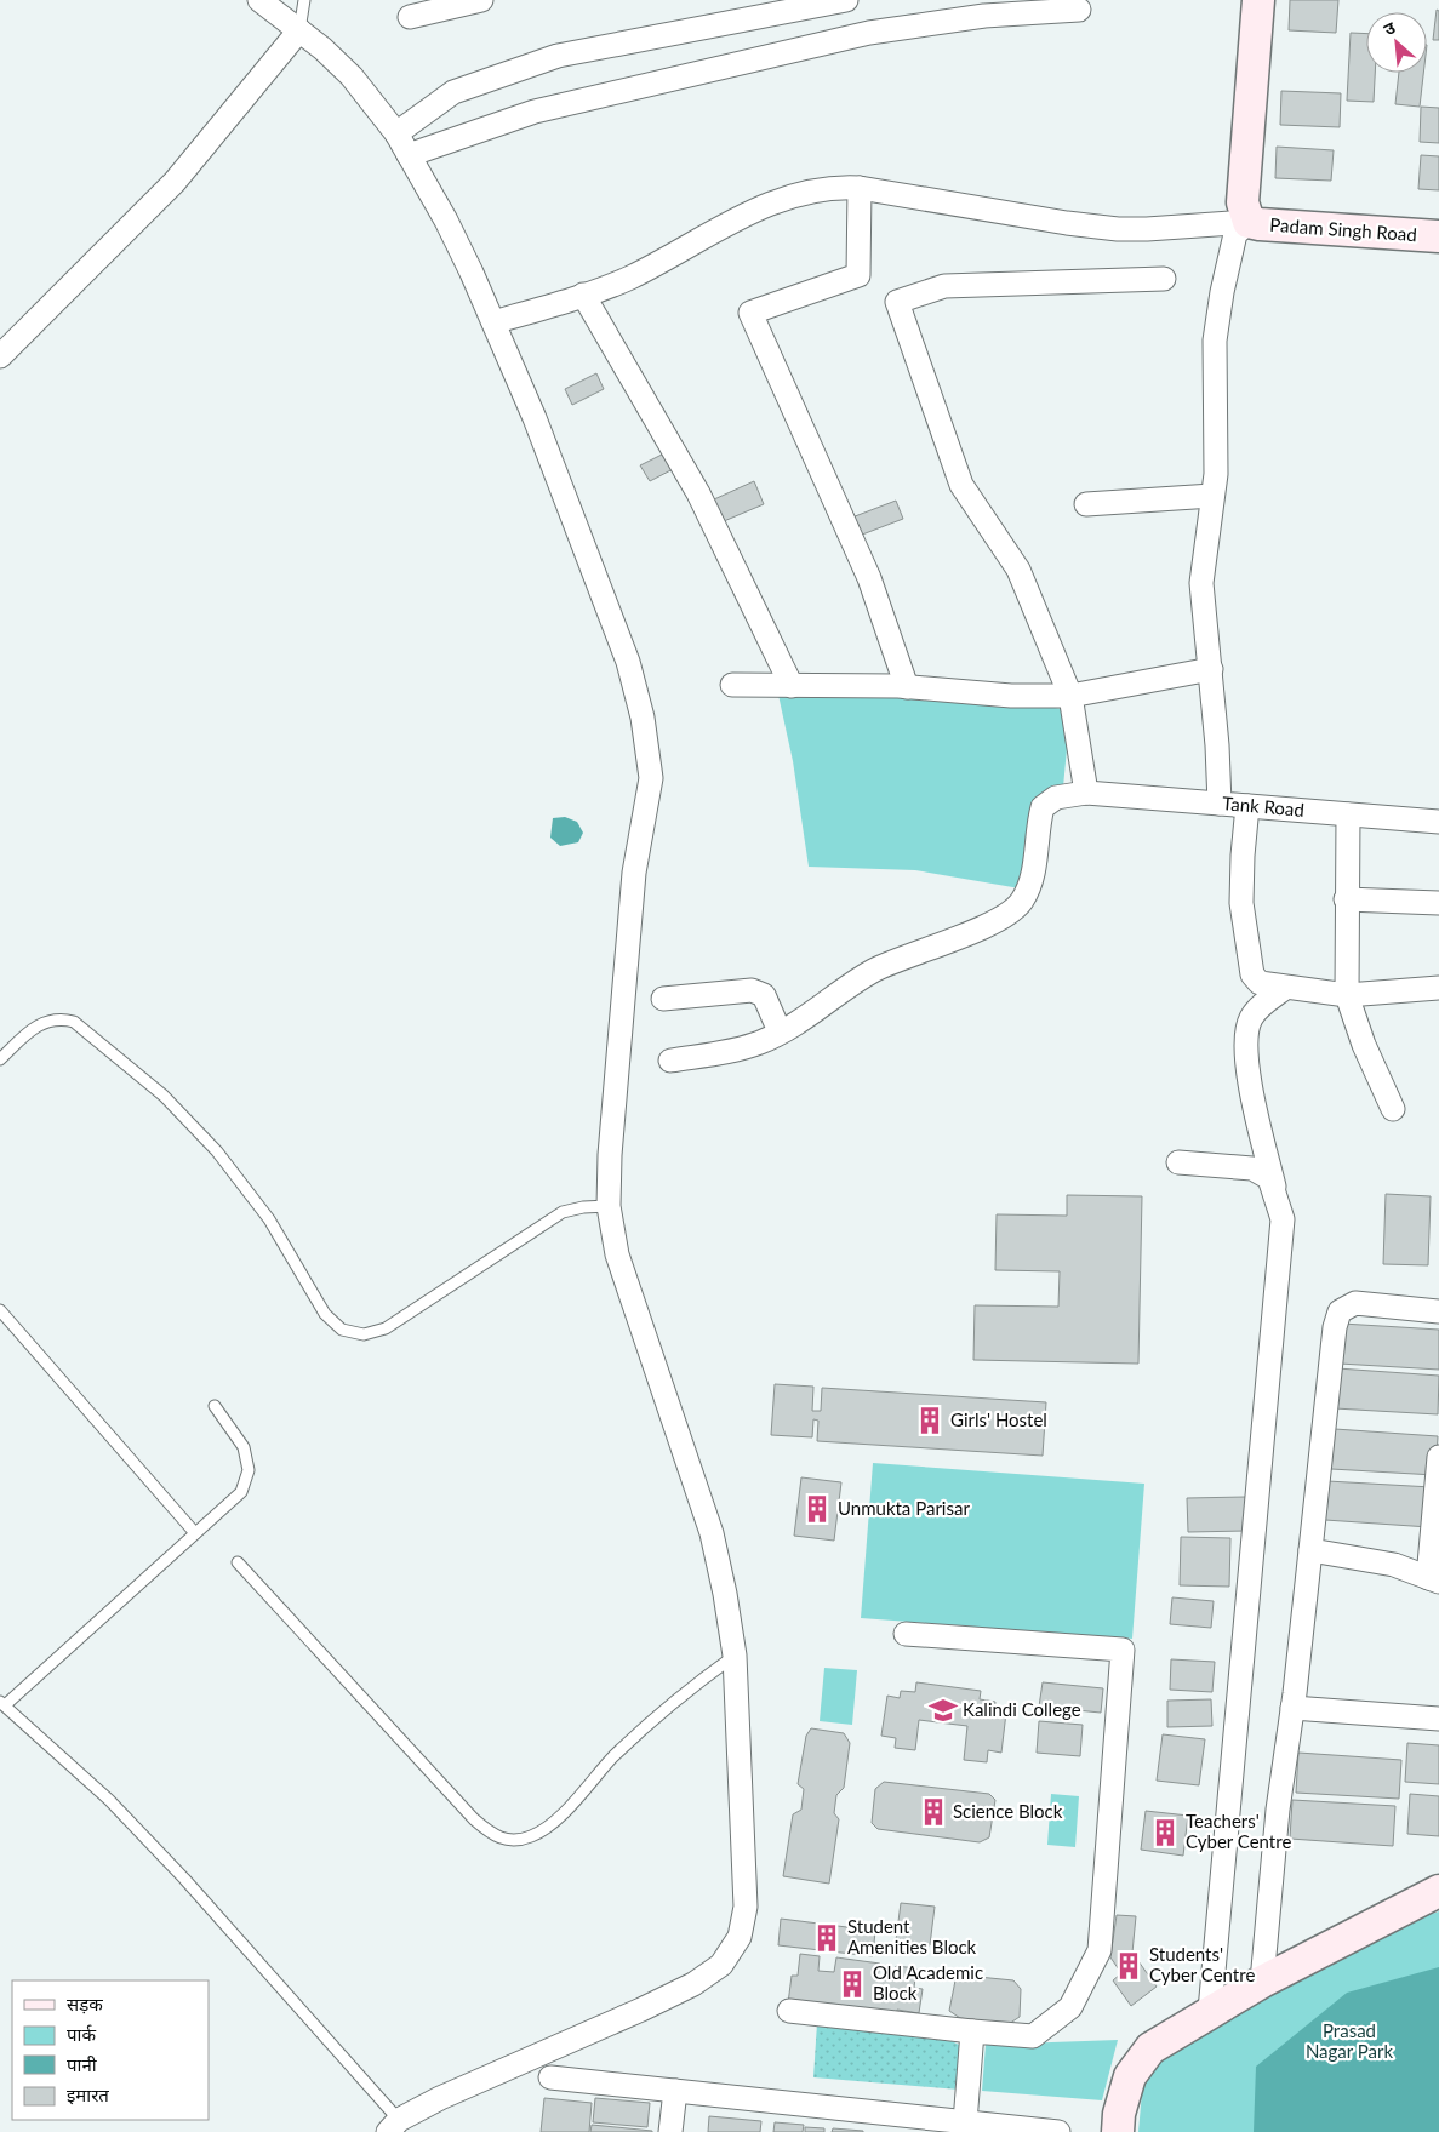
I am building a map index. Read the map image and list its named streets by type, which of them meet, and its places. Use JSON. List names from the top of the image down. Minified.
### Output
{"streets":{"street":["Padam Singh Road","Tank Road"]},"parks":["Prasad Nagar Park"],"places":{"building":["Girls' Hostel","Unmukta Parisar","Science Block","Teachers' Cyber Centre","Student Amenities Block","Students' Cyber Centre","Old Academic Block"],"school or university":["Kalindi College"]},"legend":["सड़क","पार्क","पानी","इमारत"],"north":"top left"}
